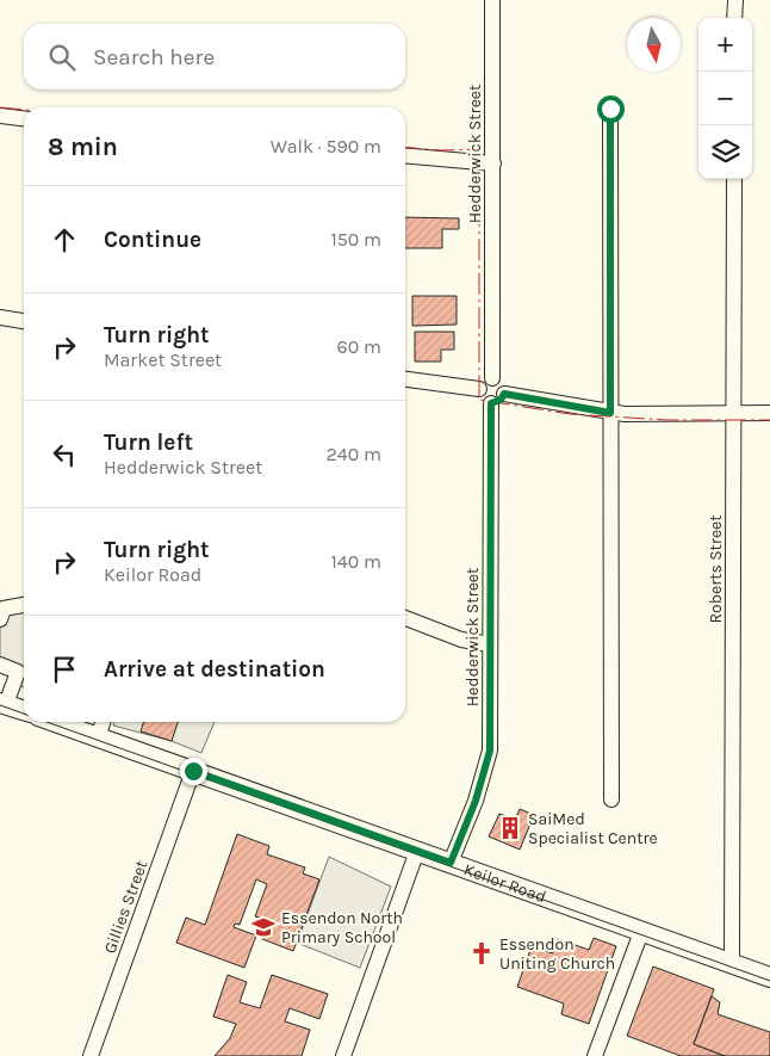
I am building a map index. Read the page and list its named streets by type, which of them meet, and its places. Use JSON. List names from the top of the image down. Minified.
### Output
{"streets":{"main road":["Keilor Road"],"street":["Hedderwick Street","Roberts Street","Gillies Street"]},"crossings":[["Hedderwick Street","Keilor Road"],["Roberts Street","Keilor Road"],["Keilor Road","Gillies Street"]],"places":{"building":["SaiMed Specialist Centre"],"school or university":["Essendon North Primary School"],"church":["Essendon Uniting Church"]},"north":"bottom","page":{"map_buttons":["+","−"],"search":"Search here","heading":["8 min","Walk · 590 m"],"list":[["Continue","150 m"],["Turn right","Market Street","60 m"],["Turn left","Hedderwick Street","240 m"],["Turn right","Keilor Road","140 m"],"Arrive at destination"]}}
